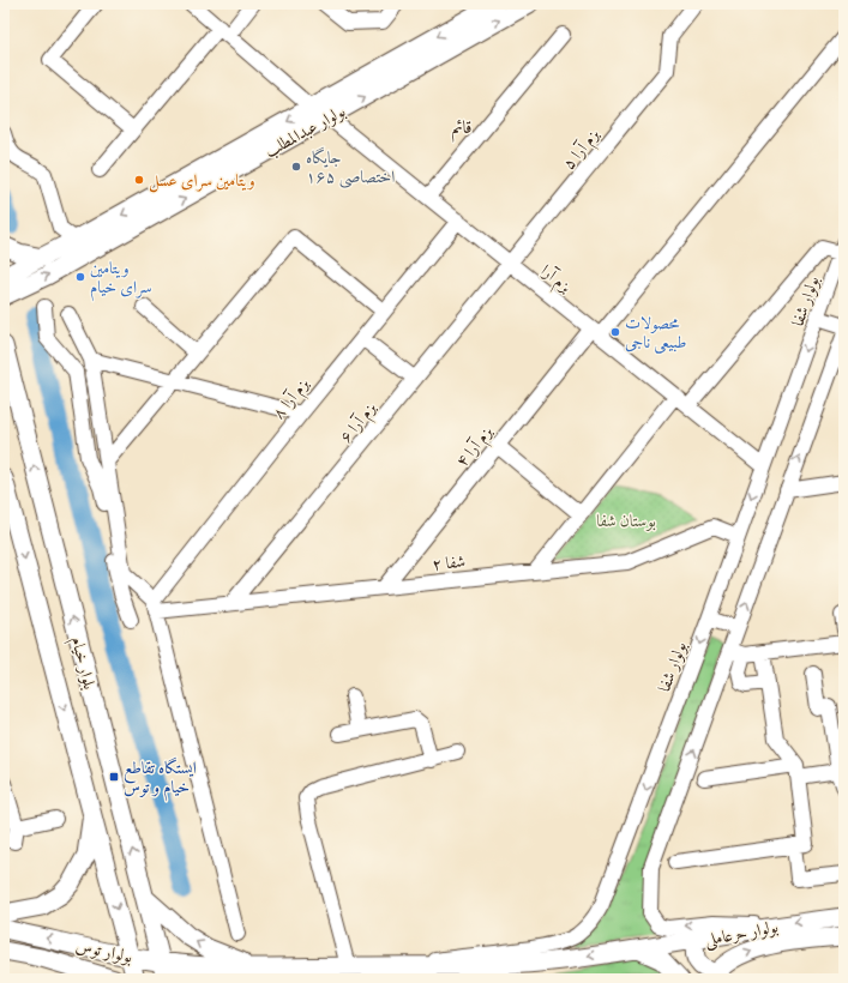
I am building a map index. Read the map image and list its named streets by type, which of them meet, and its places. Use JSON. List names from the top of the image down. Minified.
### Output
{"streets":{"main road":["بولوار عبدالمطلب","بلوار خیام","بولوار حرعاملی","بولوار توس"],"street":["بزم آرا ۵","بزم آرا","بولوار شفا","بزم آرا ۸","بزم آرا ۶","بزم آرا ۴","شفا ۲"]},"crossings":[["بولوار عبدالمطلب","بزم آرا"],["بزم آرا ۵","بزم آرا"],["بزم آرا ۵","بزم آرا ۶"],["بزم آرا","بولوار شفا"],["بزم آرا","بزم آرا ۸"],["بزم آرا","بزم آرا ۶"],["بزم آرا","بزم آرا ۴"],["بولوار شفا","شفا ۲"],["بولوار شفا","بولوار توس"],["بزم آرا ۸","شفا ۲"],["بزم آرا ۶","شفا ۲"],["بزم آرا ۴","شفا ۲"],["بلوار خیام","بولوار توس"],["بولوار حرعاملی","بولوار توس"]],"districts":["قائم"],"parks":["بوستان شفا"],"places":{"other":["جایگاه اختصاصی ۱۶۵","ویتامین سرای عسل","ویتامین سرای خیام","محصولات طبیعی ناجی"],"transit":["ایستگاه تقاطع خیام و توس"]}}
